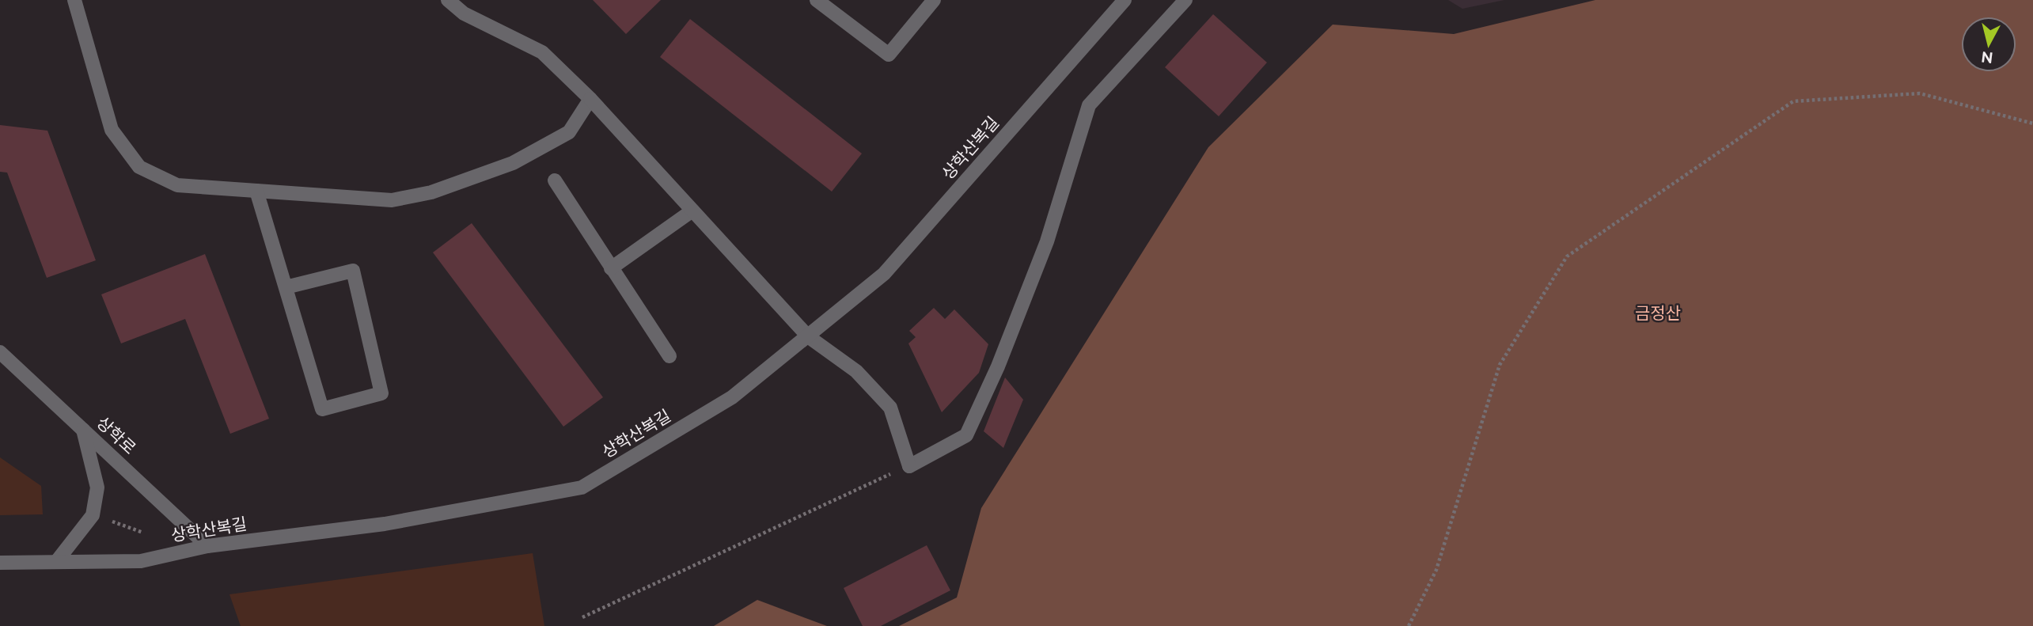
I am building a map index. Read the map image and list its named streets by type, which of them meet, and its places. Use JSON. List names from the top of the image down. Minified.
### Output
{"streets":{"street":["상학산복길","상학로"]},"crossings":[["상학산복길","상학로"]],"parks":["금정산"],"north":"bottom"}
